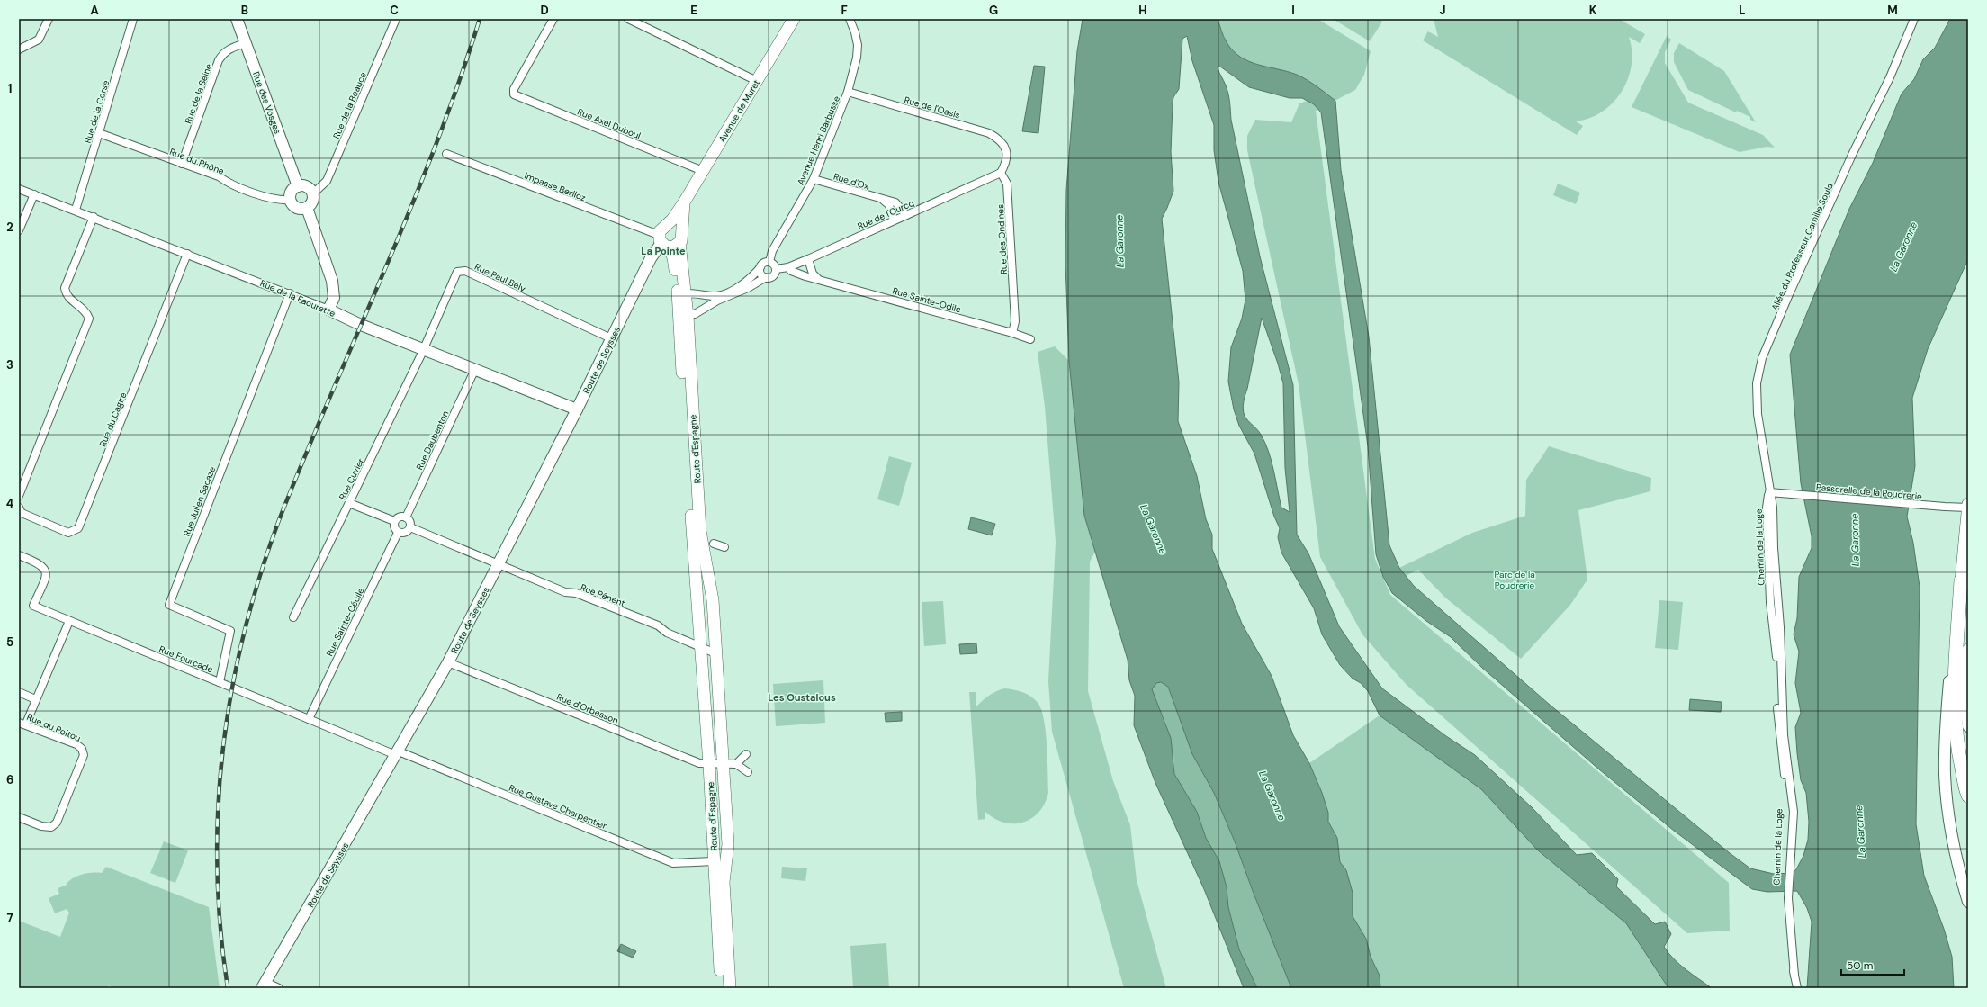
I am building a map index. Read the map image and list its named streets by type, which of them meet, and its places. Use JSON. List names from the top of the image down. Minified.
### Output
{"streets":{"main road":["Rue des Vosges","Avenue de Muret","Rue de la Faourette","Route de Seysses","Route d'Espagne"],"street":["Rue de la Seine","Rue de la Beauce","Rue de l'Oasis","Rue de la Corse","Rue Axel Duboul","Avenue Henri Barbusse","Rue du Rhône","Rue d'Ox","Impasse Berlioz","Rue de l'Ourcq","Rue des Ondines","Allée du Professeur Camille Soula","Rue Paul Bély","Rue Sainte-Odile","Rue du Cagire","Rue Daubenton","Rue Cuvier","Passerelle de la Poudrerie","Rue Julien Sacaze","Chemin de la Loge","Rue Pénent","Rue Sainte-Cécile","Rue Fourcade","Rue d'Orbesson","Rue du Poitou","Rue Gustave Charpentier"]},"crossings":[["Rue de la Seine","Rue des Vosges"],["Rue de la Seine","Rue du Rhône"],["Rue des Vosges","Rue de la Beauce"],["Rue des Vosges","Rue du Rhône"],["Rue de la Beauce","Rue du Rhône"],["Rue de l'Oasis","Avenue Henri Barbusse"],["Rue de l'Oasis","Rue de l'Ourcq"],["Rue de l'Oasis","Rue des Ondines"],["Avenue de Muret","Rue Axel Duboul"],["Avenue de Muret","Impasse Berlioz"],["Avenue de Muret","Route de Seysses"],["Avenue de Muret","Route d'Espagne"],["Rue de la Corse","Rue du Rhône"],["Rue de la Corse","Rue de la Faourette"],["Avenue Henri Barbusse","Rue d'Ox"],["Avenue Henri Barbusse","Rue de l'Ourcq"],["Rue d'Ox","Rue de l'Ourcq"],["Impasse Berlioz","Route de Seysses"],["Impasse Berlioz","Route d'Espagne"],["Rue de l'Ourcq","Rue des Ondines"],["Rue de l'Ourcq","Rue Sainte-Odile"],["Rue des Ondines","Rue Sainte-Odile"],["Allée du Professeur Camille Soula","Passerelle de la Poudrerie"],["Allée du Professeur Camille Soula","Chemin de la Loge"],["Rue Paul Bély","Rue de la Faourette"],["Rue Paul Bély","Route de Seysses"],["Rue Paul Bély","Rue Cuvier"],["Rue de la Faourette","Route de Seysses"],["Rue de la Faourette","Rue du Cagire"],["Rue de la Faourette","Rue Daubenton"],["Rue de la Faourette","Rue Cuvier"],["Rue de la Faourette","Rue Julien Sacaze"],["Route de Seysses","Route d'Espagne"],["Route de Seysses","Rue Pénent"],["Route de Seysses","Rue Fourcade"],["Route de Seysses","Rue d'Orbesson"],["Route de Seysses","Rue Gustave Charpentier"],["Rue Daubenton","Rue Pénent"],["Rue Daubenton","Rue Sainte-Cécile"],["Route d'Espagne","Rue Pénent"],["Route d'Espagne","Rue d'Orbesson"],["Route d'Espagne","Rue Gustave Charpentier"],["Passerelle de la Poudrerie","Chemin de la Loge"],["Rue Julien Sacaze","Rue Fourcade"],["Rue Pénent","Rue Sainte-Cécile"],["Rue Sainte-Cécile","Rue Fourcade"],["Rue Fourcade","Rue Gustave Charpentier"]],"districts":["La Pointe","Les Oustalous"],"water":["La Garonne"],"parks":["Parc de la Poudrerie"],"scale_bar":"50 m","grid":{"columns":["A","B","C","D","E","F","G","H","I","J","K","L","M"],"rows":["1","2","3","4","5","6","7"]}}
